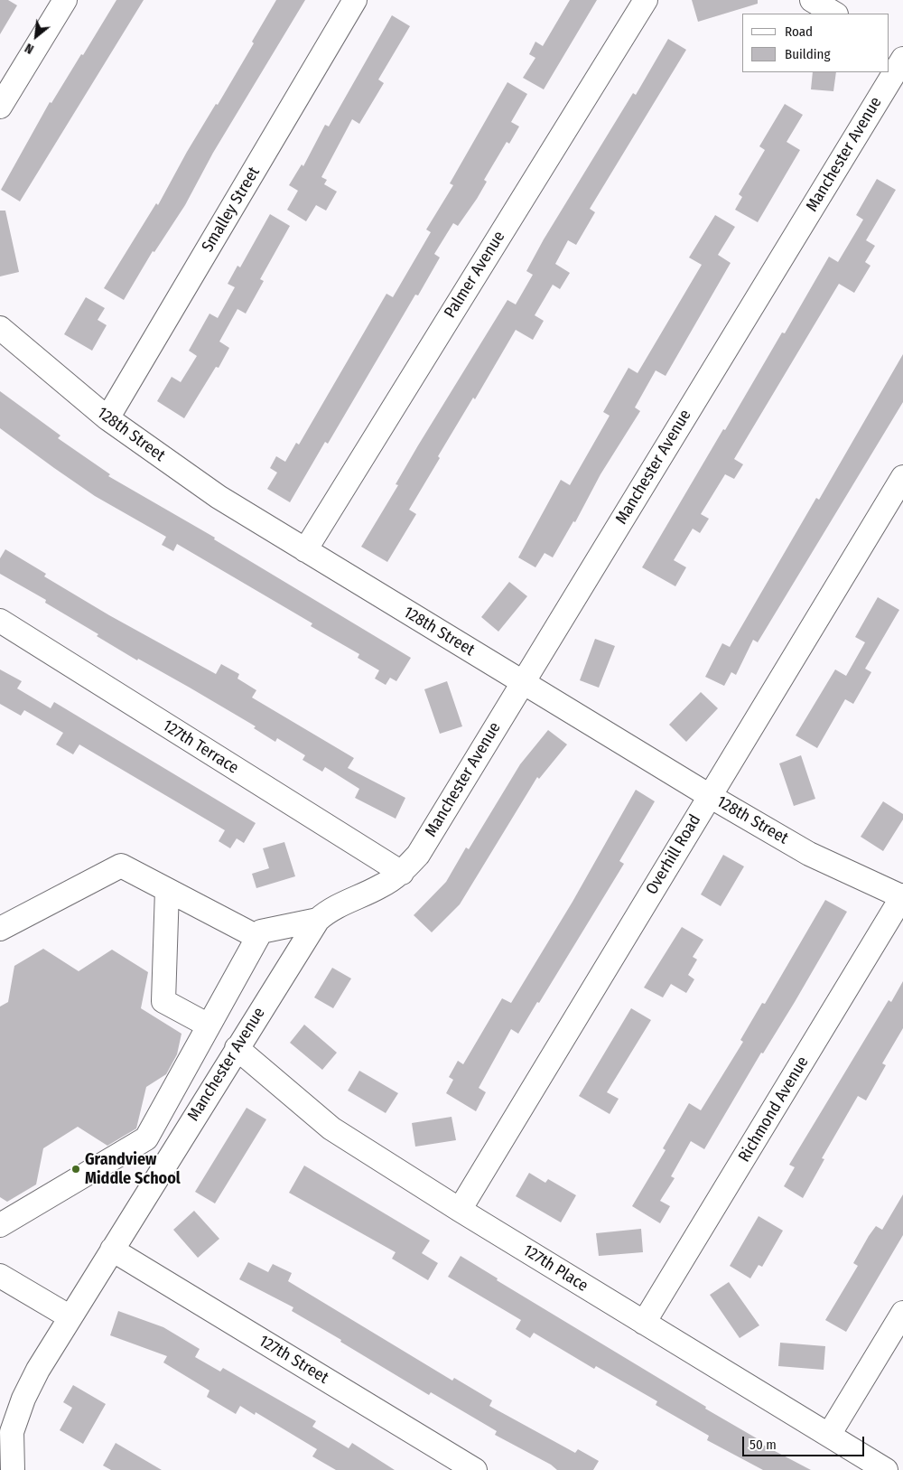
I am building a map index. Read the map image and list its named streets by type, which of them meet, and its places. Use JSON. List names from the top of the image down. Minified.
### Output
{"streets":{"street":["Manchester Avenue","Smalley Street","Palmer Avenue","128th Street","127th Terrace","Overhill Road","Richmond Avenue","127th Place","127th Street"]},"crossings":[["Manchester Avenue","128th Street"],["Manchester Avenue","127th Terrace"],["Manchester Avenue","127th Place"],["Manchester Avenue","127th Street"],["Smalley Street","128th Street"],["Palmer Avenue","128th Street"],["128th Street","Overhill Road"],["128th Street","Richmond Avenue"],["Overhill Road","127th Place"],["Richmond Avenue","127th Place"]],"places":["Grandview Middle School"],"legend":["Road","Building"],"scale_bar":"50 m","north":"bottom left"}
